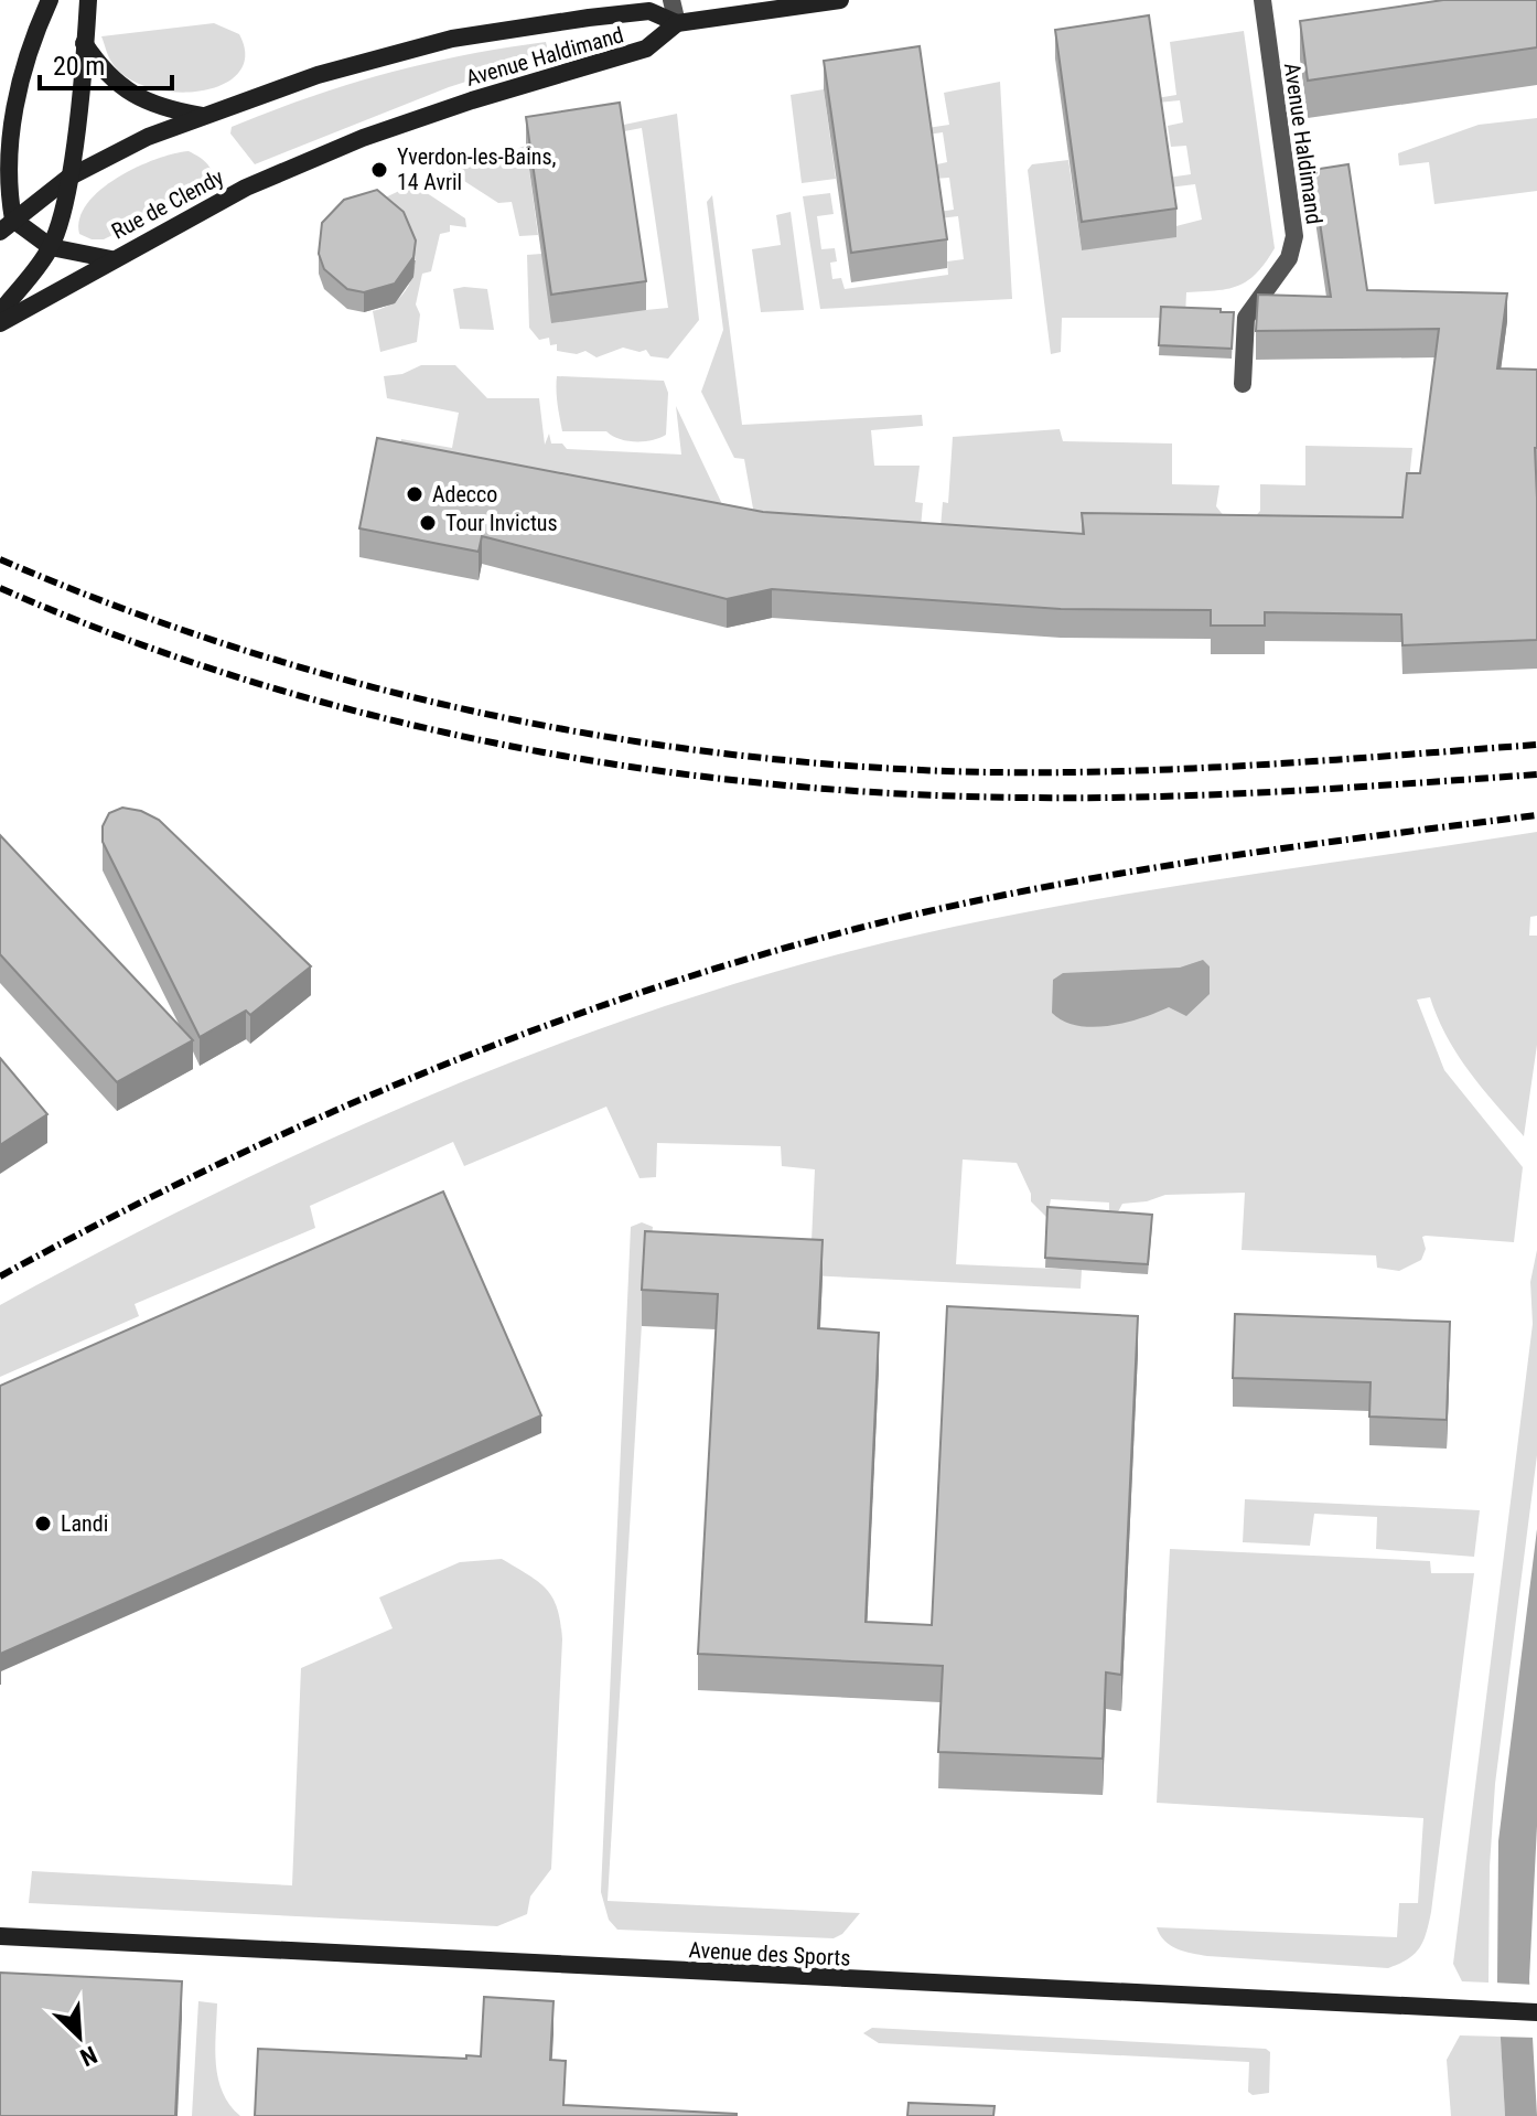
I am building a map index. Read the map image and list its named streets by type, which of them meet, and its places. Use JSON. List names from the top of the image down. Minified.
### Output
{"streets":{"street":["Avenue Haldimand","Rue de Clendy","Avenue des Sports"]},"crossings":[["Avenue Haldimand","Rue de Clendy"]],"places":["Yverdon-les-Bains, 14 Avril","Adecco","Tour Invictus","Landi"],"scale_bar":"20 m","north":"bottom right"}
